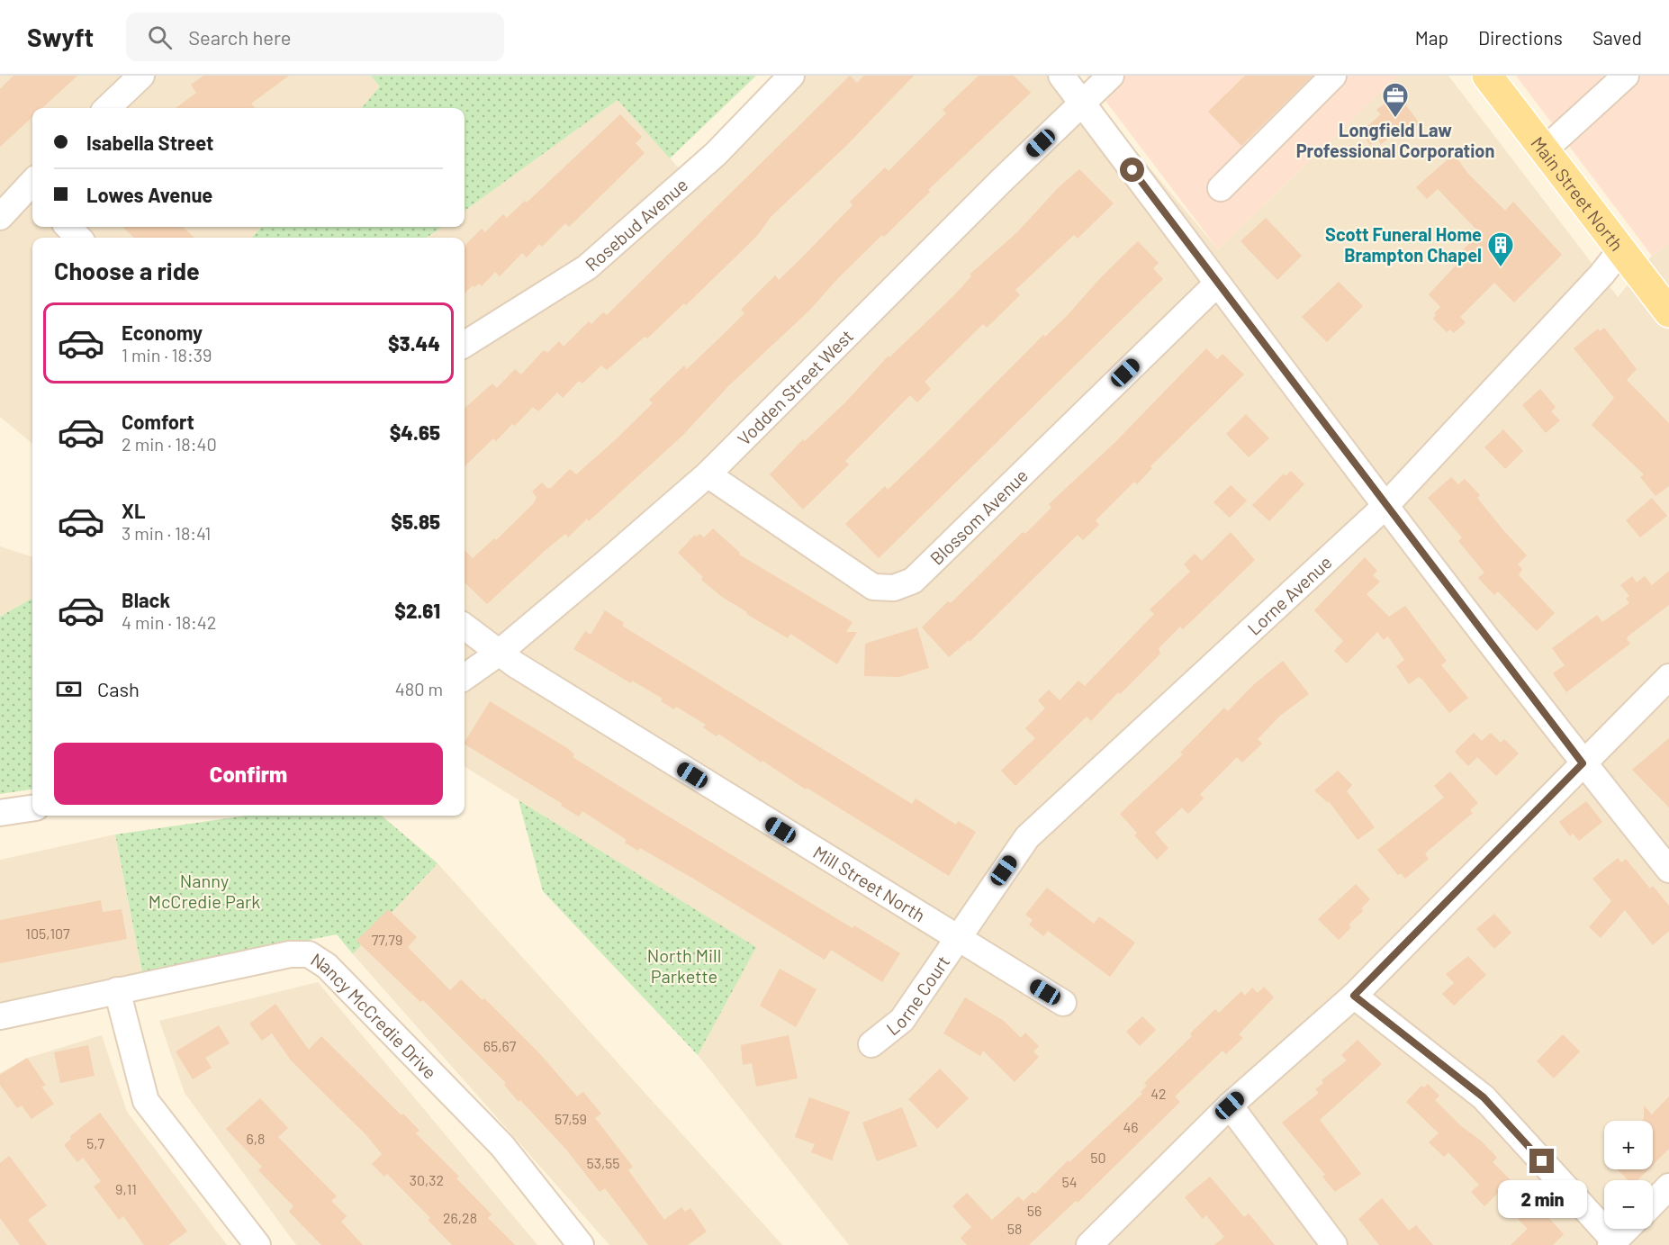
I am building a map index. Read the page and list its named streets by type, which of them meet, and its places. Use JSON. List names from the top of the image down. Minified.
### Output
{"streets":{"main road":["Main Street North"],"street":["Rosebud Avenue","Vodden Street West","Blossom Avenue","Lorne Avenue","Mill Street North","Lorne Court","Nancy McCredie Drive"]},"crossings":[["Main Street North","Lorne Avenue"],["Vodden Street West","Blossom Avenue"],["Vodden Street West","Mill Street North"],["Lorne Avenue","Mill Street North"],["Lorne Avenue","Lorne Court"],["Mill Street North","Lorne Court"]],"parks":["Nanny McCredie Park","North Mill Parkette"],"places":{"office":["Longfield Law Professional Corporation"],"building":["Scott Funeral Home Brampton Chapel"]},"house_numbers":["105,107","77,79","65,67","42","57,59","46","6,8","5,7","50","53,55","30,32","54","9,11","56","26,28","58"],"page":{"header":"Swyft","search":"Search here","nav":["Map","Directions","Saved"],"banner":["Isabella Street","Lowes Avenue"],"heading":"Choose a ride","list":[{"name":"Economy","note":"1 min · 18:39","value":"$3.44"},{"name":"Comfort","note":"2 min · 18:40","value":"$4.65"},{"name":"XL","note":"3 min · 18:41","value":"$5.85"},{"name":"Black","note":"4 min · 18:42","value":"$2.61"}],"pay":["Cash","480 m"],"buttons":"Confirm","map_buttons":["+","−"],"bubble":"2 min"}}
